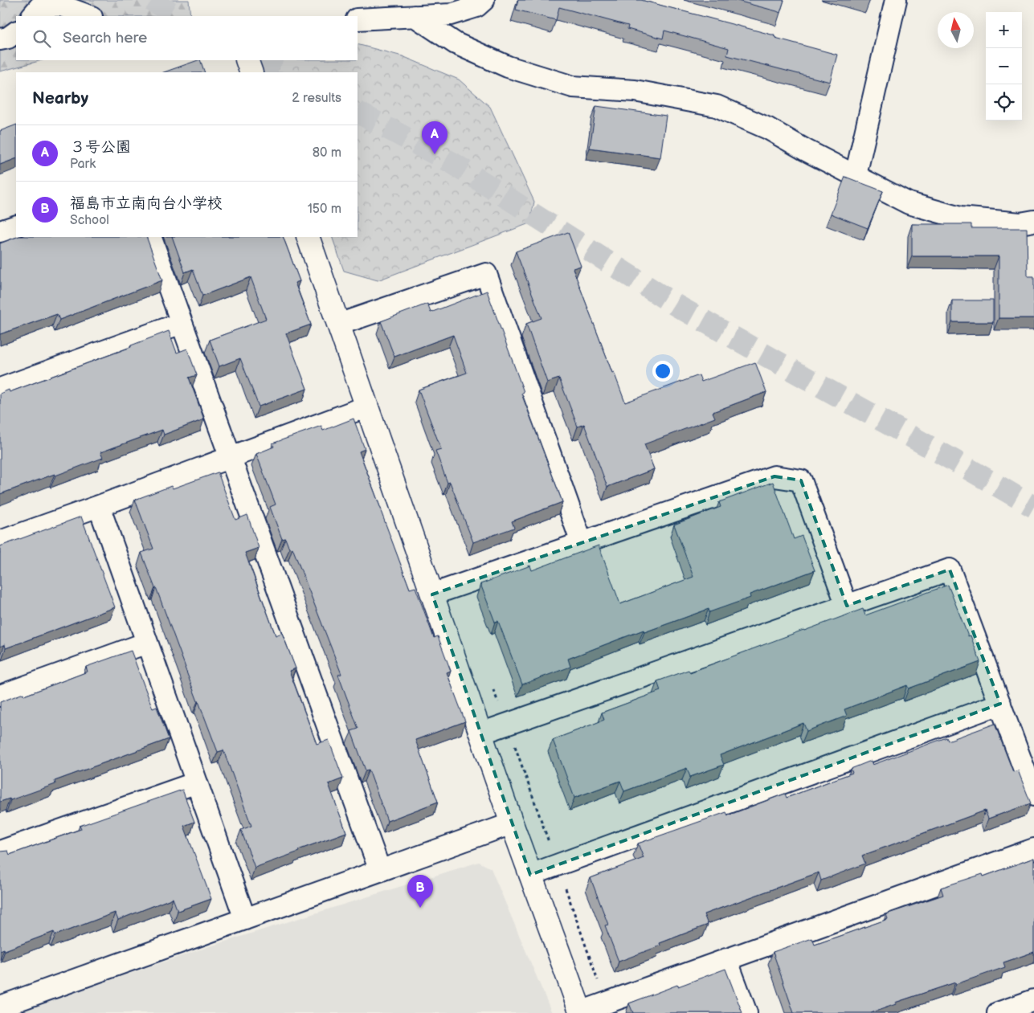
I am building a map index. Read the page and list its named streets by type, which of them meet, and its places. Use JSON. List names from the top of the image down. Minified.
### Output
{"north":"top","page":{"map_buttons":["+","−"],"search":"Search here","heading":["Nearby","2 results"],"pins":["A","B"],"list":[{"mark":"A","name":"３号公園","note":"Park","value":"80 m"},{"mark":"B","name":"福島市立南向台小学校","note":"School","value":"150 m"}]}}
